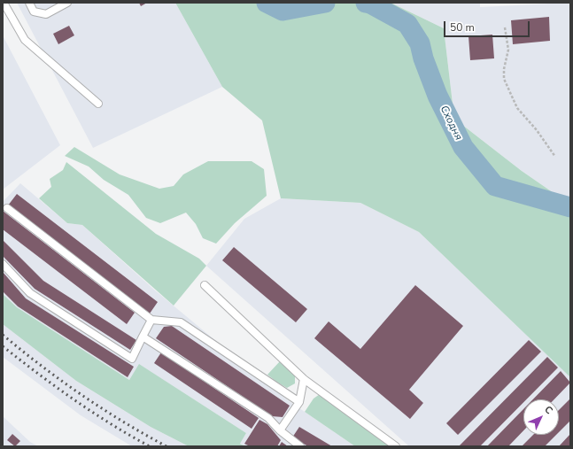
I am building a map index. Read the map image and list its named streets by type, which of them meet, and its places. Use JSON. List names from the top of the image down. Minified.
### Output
{"water":["Сходня"],"scale_bar":"50 m","north":"top right"}
